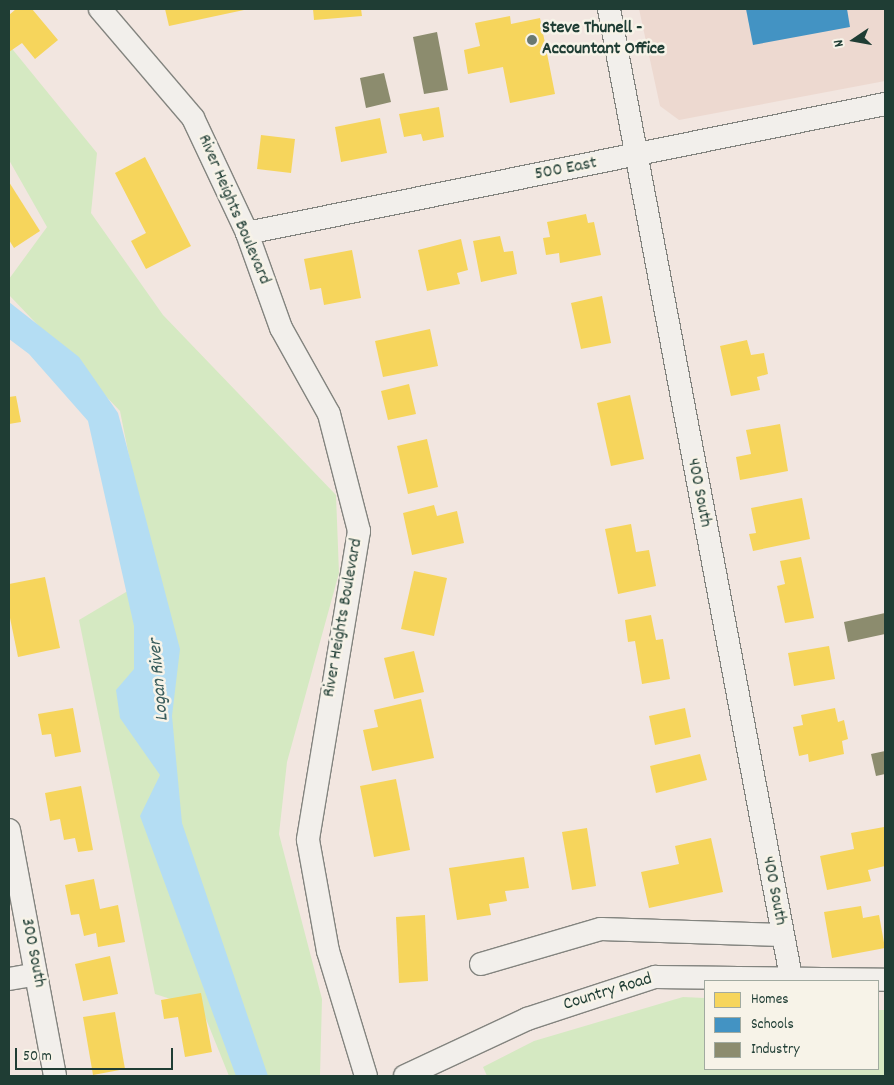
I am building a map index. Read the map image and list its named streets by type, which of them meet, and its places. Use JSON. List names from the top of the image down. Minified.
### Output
{"streets":{"street":["500 East","River Heights Boulevard","400 South","300 South","Country Road"]},"crossings":[["500 East","River Heights Boulevard"],["500 East","400 South"],["400 South","Country Road"]],"water":["Logan River"],"places":["Steve Thunell - Accountant Office"],"legend":["Homes","Schools","Industry"],"scale_bar":"50 m","north":"left"}
